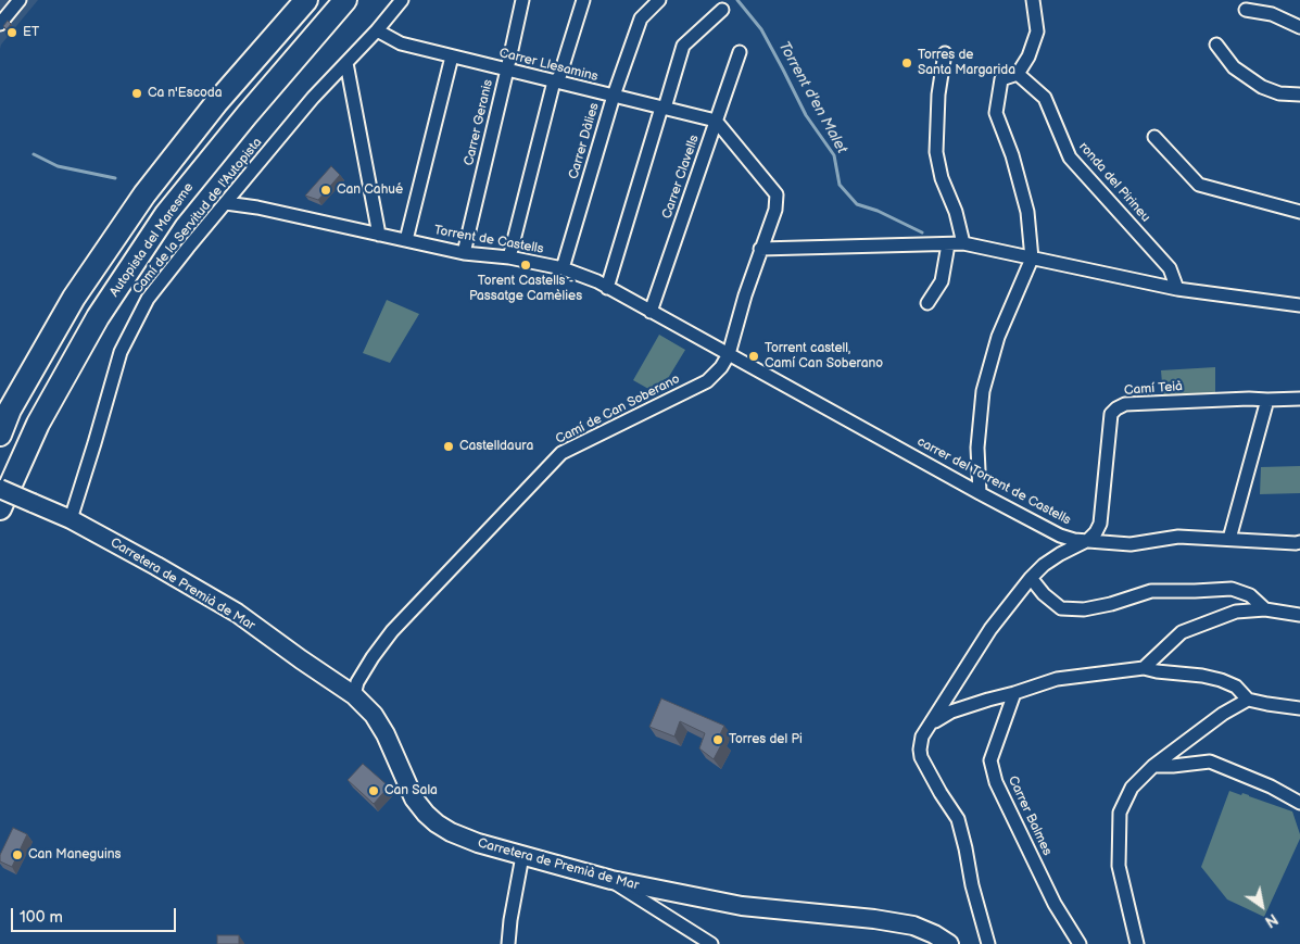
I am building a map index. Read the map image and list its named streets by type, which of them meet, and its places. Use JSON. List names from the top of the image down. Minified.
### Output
{"streets":{"highway":["Autopista del Maresme"],"street":["Carrer Llesamins","Carrer Geranis","Carrer Dàlies","Carrer Clavells","ronda del Pirineu","Camí de la Servitud de l'Autopista","Torrent de Castells","Camí Teià","Camí de Can Soberano","carrer del Torrent de Castells","Carretera de Premià de Mar","Carrer Balmes"]},"crossings":[["Carrer Llesamins","Carrer Geranis"],["Carrer Llesamins","Carrer Dàlies"],["Carrer Llesamins","Carrer Clavells"],["Carrer Llesamins","Camí de la Servitud de l'Autopista"],["Carrer Llesamins","Camí de Can Soberano"],["Carrer Geranis","Torrent de Castells"],["Carrer Dàlies","Torrent de Castells"],["Carrer Clavells","Torrent de Castells"],["Carrer Clavells","Camí de Can Soberano"],["Camí de la Servitud de l'Autopista","Torrent de Castells"],["Camí de la Servitud de l'Autopista","Carretera de Premià de Mar"],["Torrent de Castells","Camí de Can Soberano"],["Torrent de Castells","carrer del Torrent de Castells"],["Camí Teià","carrer del Torrent de Castells"],["Camí de Can Soberano","carrer del Torrent de Castells"],["Camí de Can Soberano","Carretera de Premià de Mar"]],"water":["Torrent d'en Malet"],"places":["ET","Torres de Santa Margarida","Ca n'Escoda","Can Cahué","Torent Castells - Passatge Camèlies","Torrent castell, Camí Can Soberano","Castelldaura","Torres del Pi","Can Sala","Can Maneguins"],"scale_bar":"100 m","north":"bottom right"}
